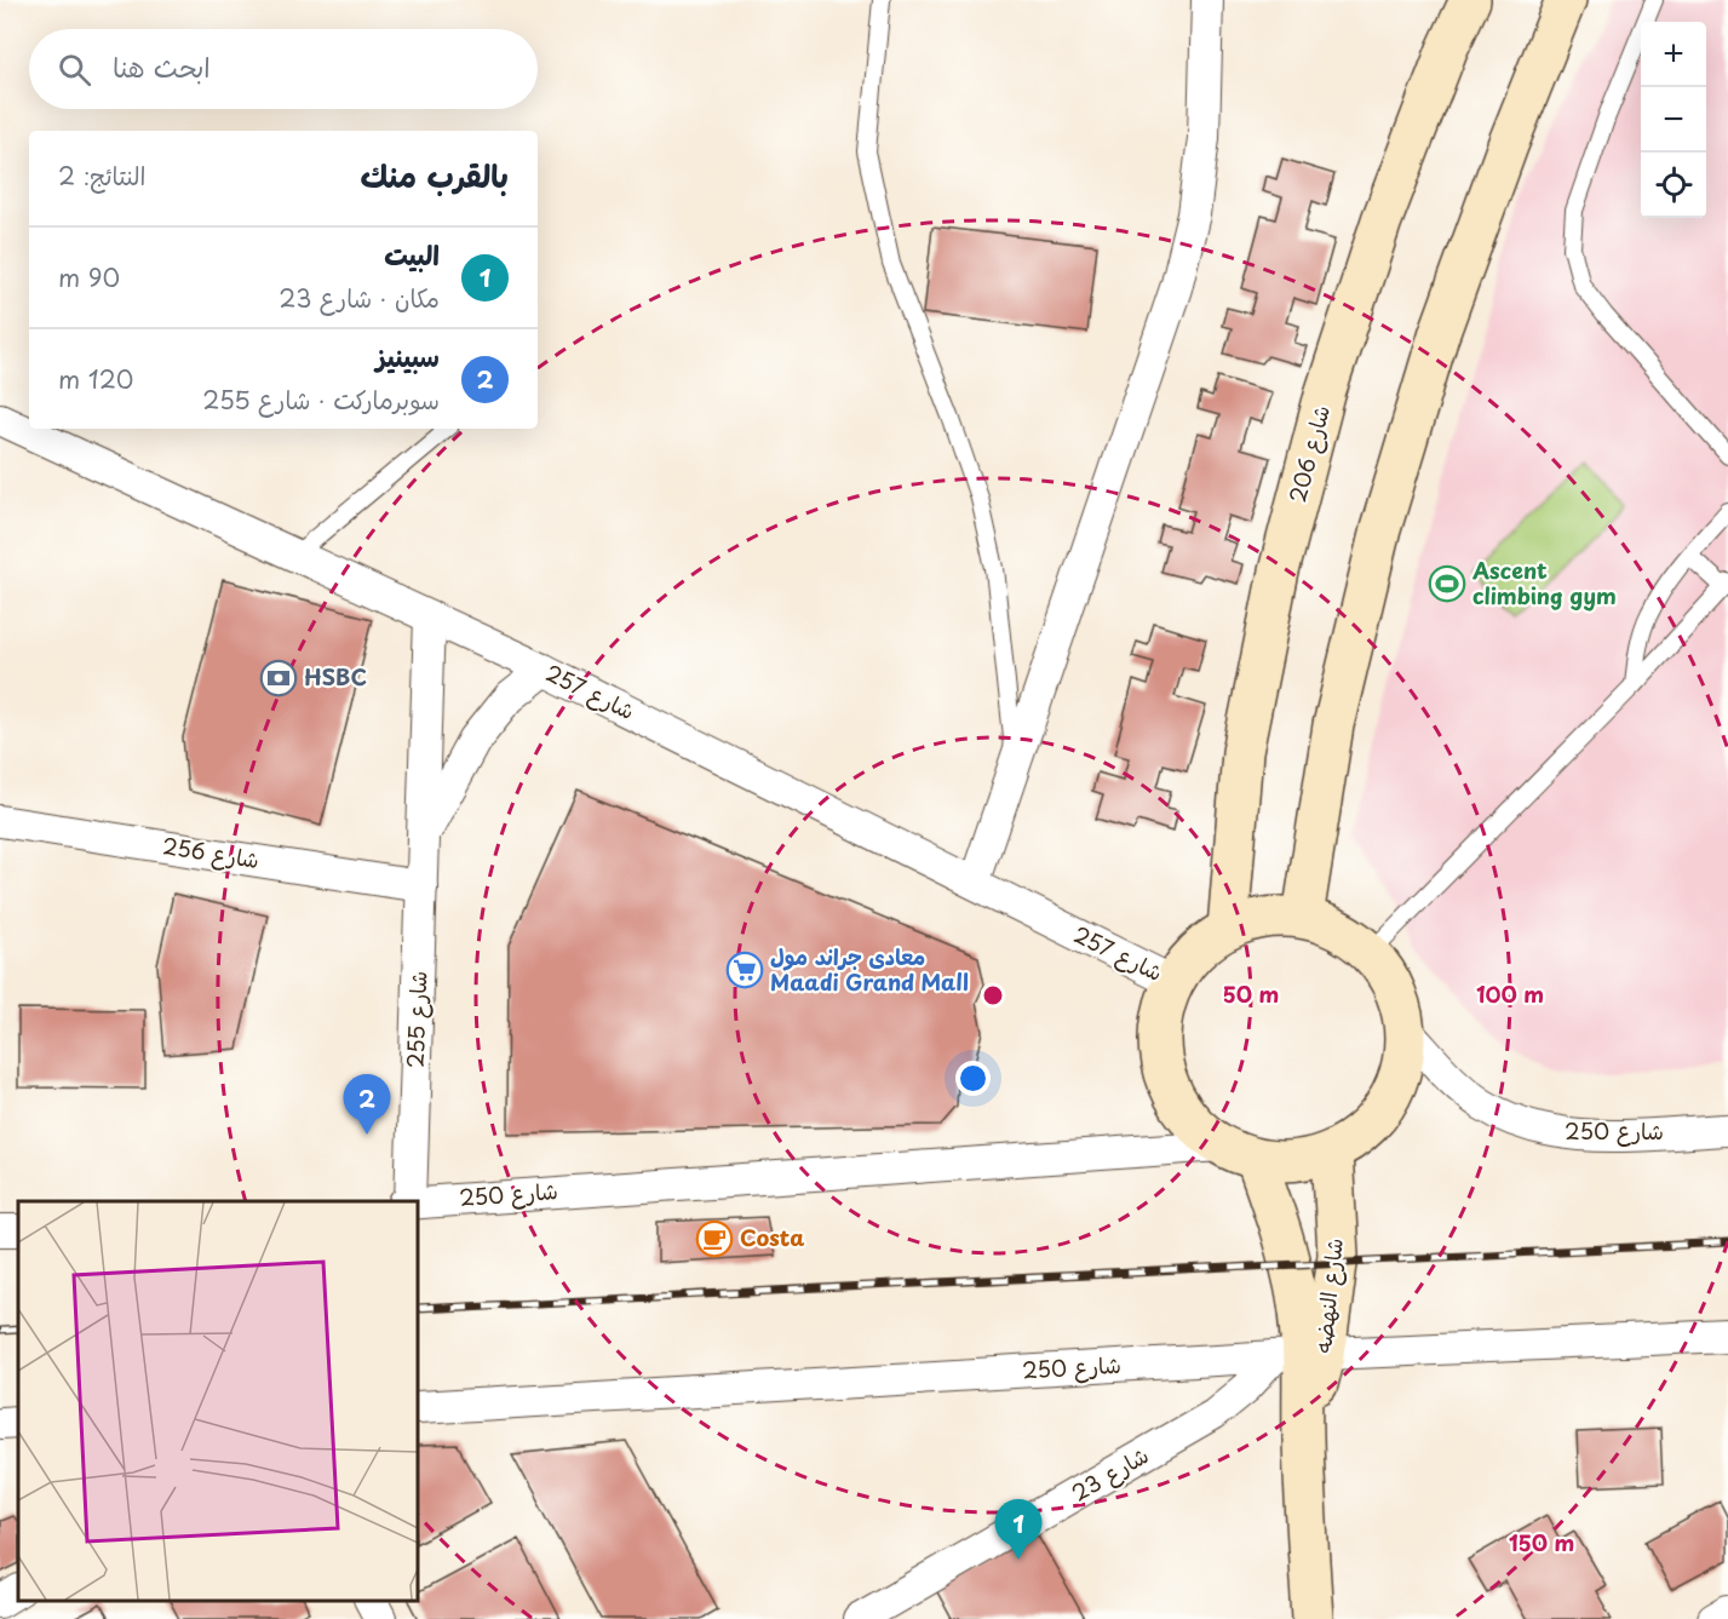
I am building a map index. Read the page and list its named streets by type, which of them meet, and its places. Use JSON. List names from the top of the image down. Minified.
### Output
{"streets":{"street":["شارع 206","شارع 257","شارع 256","شارع 255","شارع 250","شارع النهضه","شارع 23"]},"crossings":[["شارع 206","شارع 257"],["شارع 206","شارع 250"],["شارع 206","شارع النهضه"],["شارع 257","شارع 255"],["شارع 257","شارع 250"],["شارع 257","شارع النهضه"],["شارع 256","شارع 255"],["شارع 250","شارع النهضه"],["شارع 250","شارع 23"],["شارع النهضه","شارع 23"]],"places":{"sports":["Ascent climbing gym"],"bank":["HSBC"],"supermarket":["معادى جراند مول Maadi Grand Mall"],"cafe":["Costa"]},"page":{"map_buttons":["+","−"],"search":"ابحث هنا","heading":["بالقرب منك","النتائج: 2"],"list":[{"mark":"1","name":"البيت","note":"مكان · شارع 23","value":"90 m"},{"mark":"2","name":"سبينيز","note":"سوبرماركت · شارع 255","value":"120 m"}],"pins":["2","1"]},"rings":["50 m","100 m","150 m"]}
